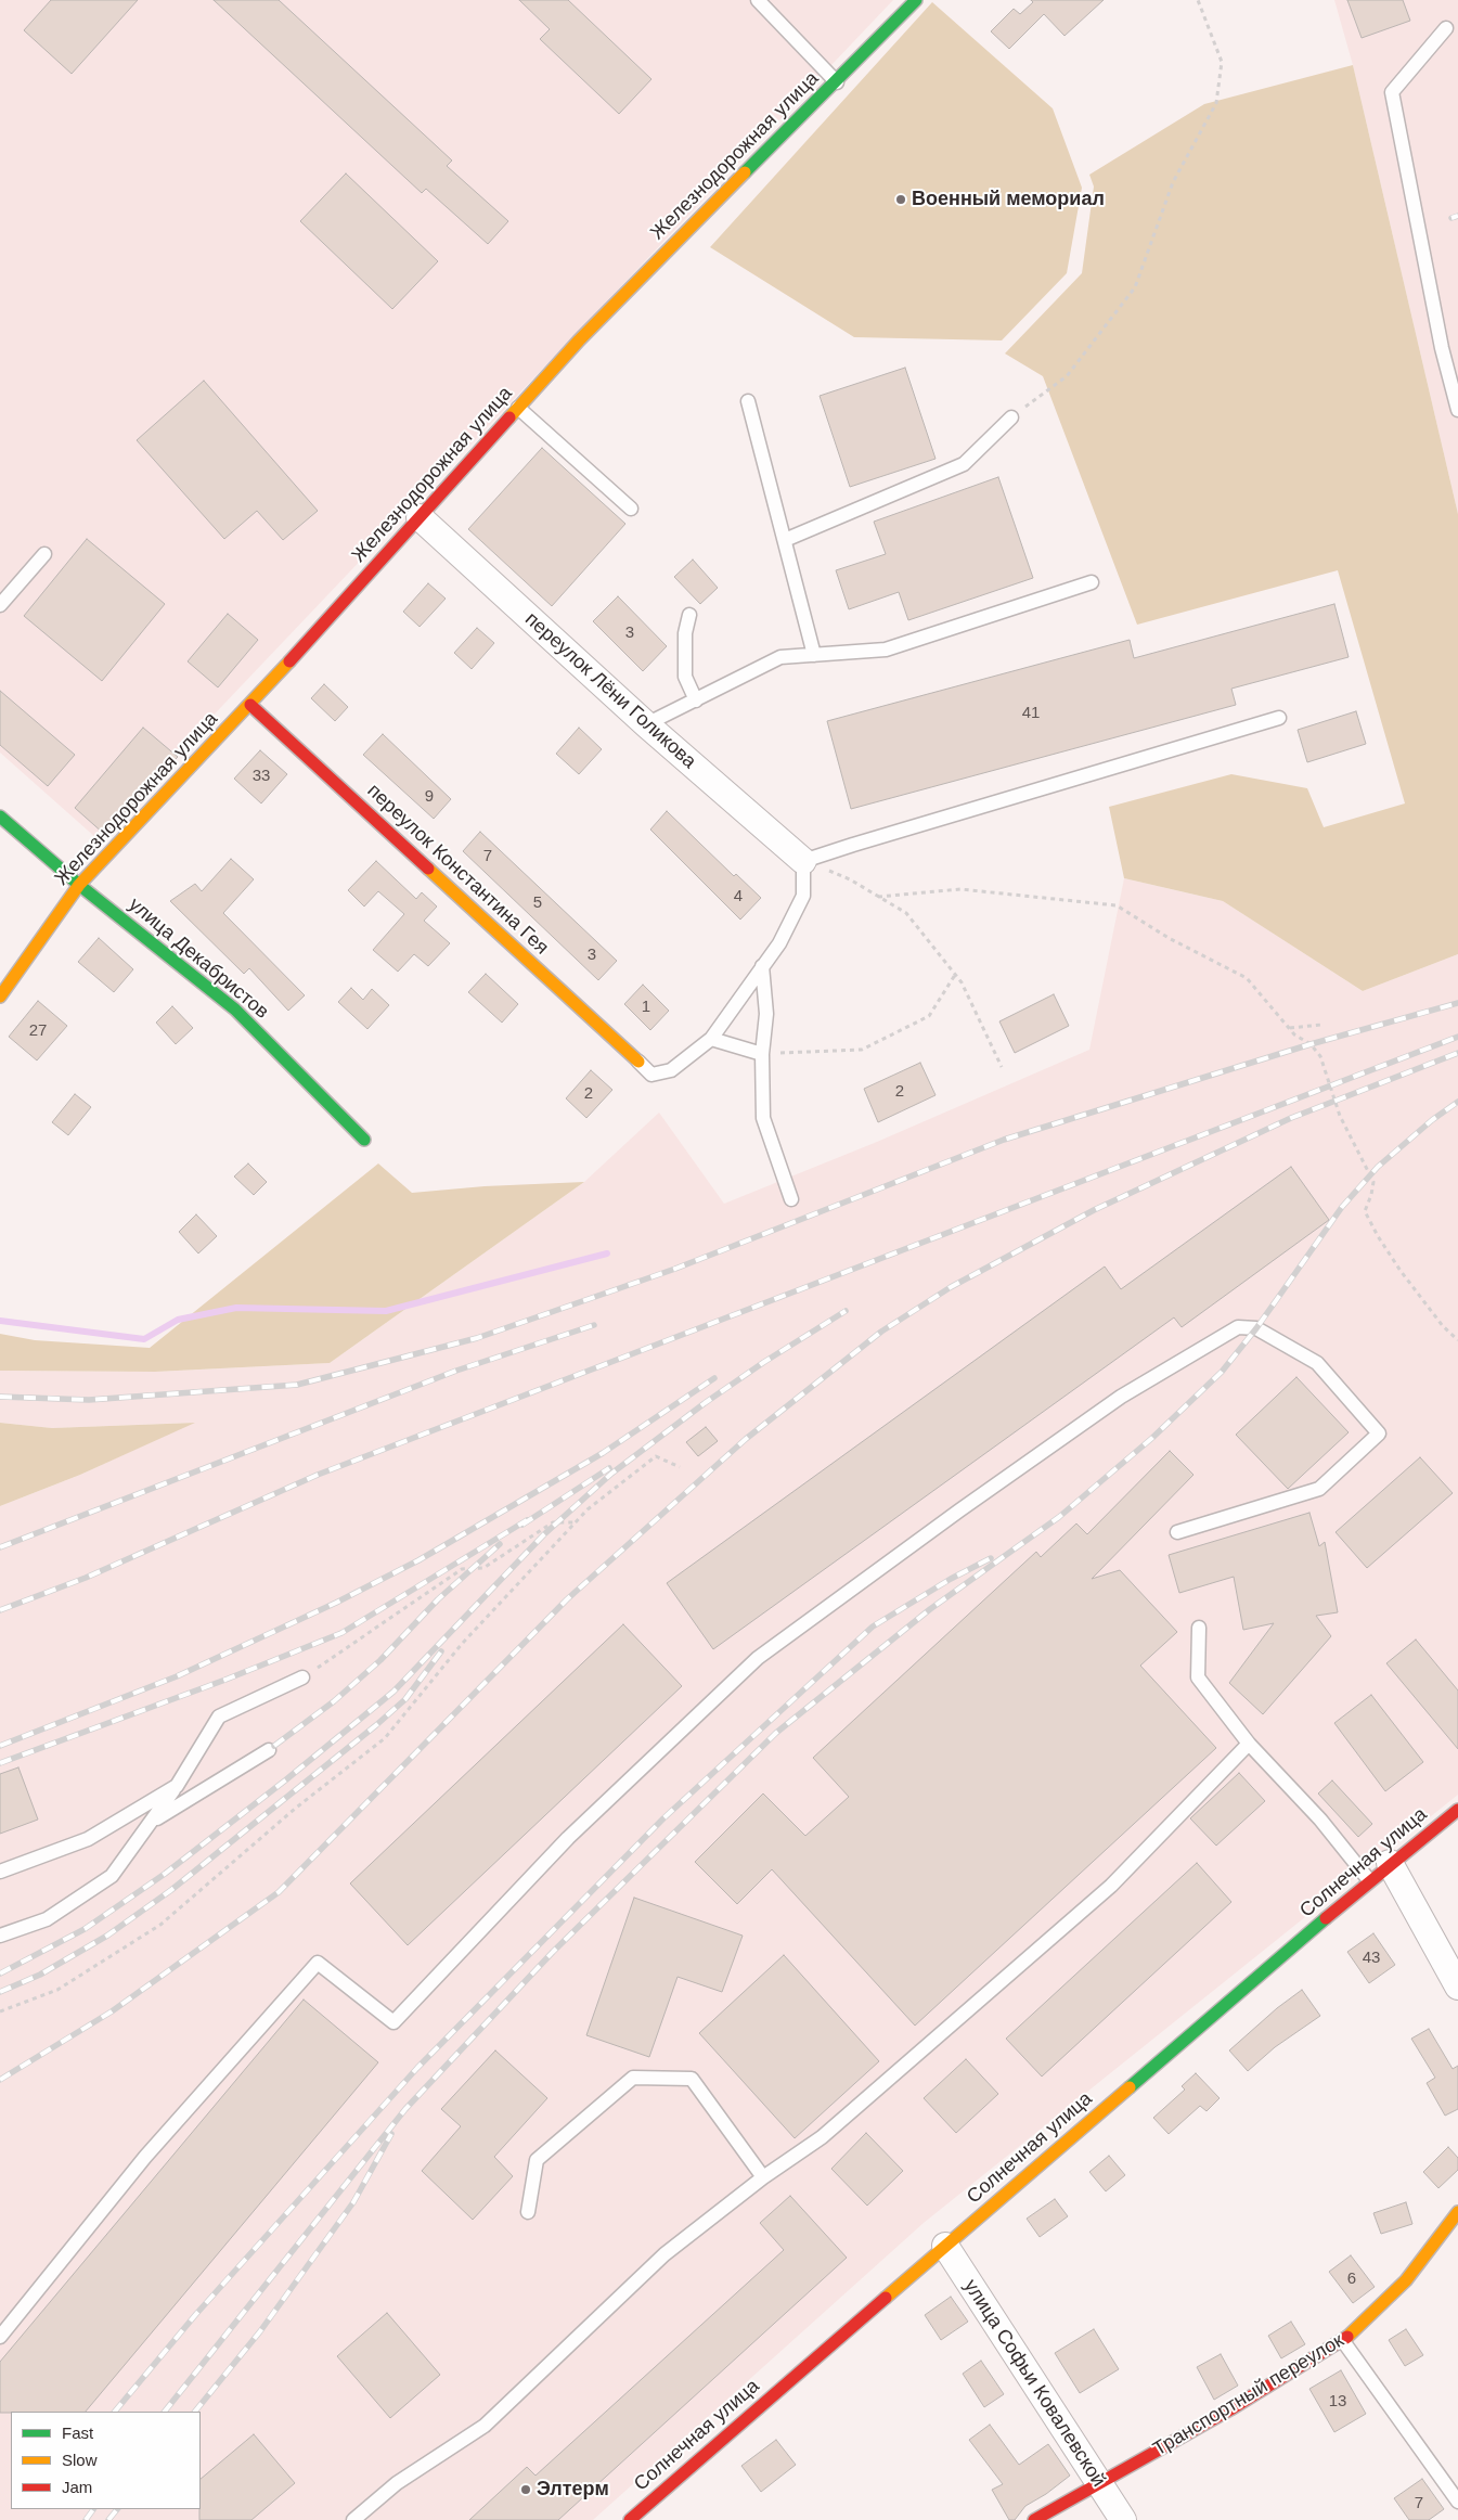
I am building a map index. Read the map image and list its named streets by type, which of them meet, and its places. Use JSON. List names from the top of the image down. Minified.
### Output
{"streets":{"street":["Железнодорожная улица","переулок Лёни Голикова","переулок Константина Гея","улица Декабристов","Солнечная улица","улица Софьи Ковалевской","Транспортный переулок"]},"crossings":[["Железнодорожная улица","переулок Лёни Голикова"],["Железнодорожная улица","переулок Константина Гея"],["Железнодорожная улица","улица Декабристов"],["Солнечная улица","улица Софьи Ковалевской"],["улица Софьи Ковалевской","Транспортный переулок"]],"places":["Военный мемориал","Элтерм"],"house_numbers":["3","41","33","9","7","4","5","3","1","27","2","2","43","6","13","7"],"legend":["Fast","Slow","Jam"]}
